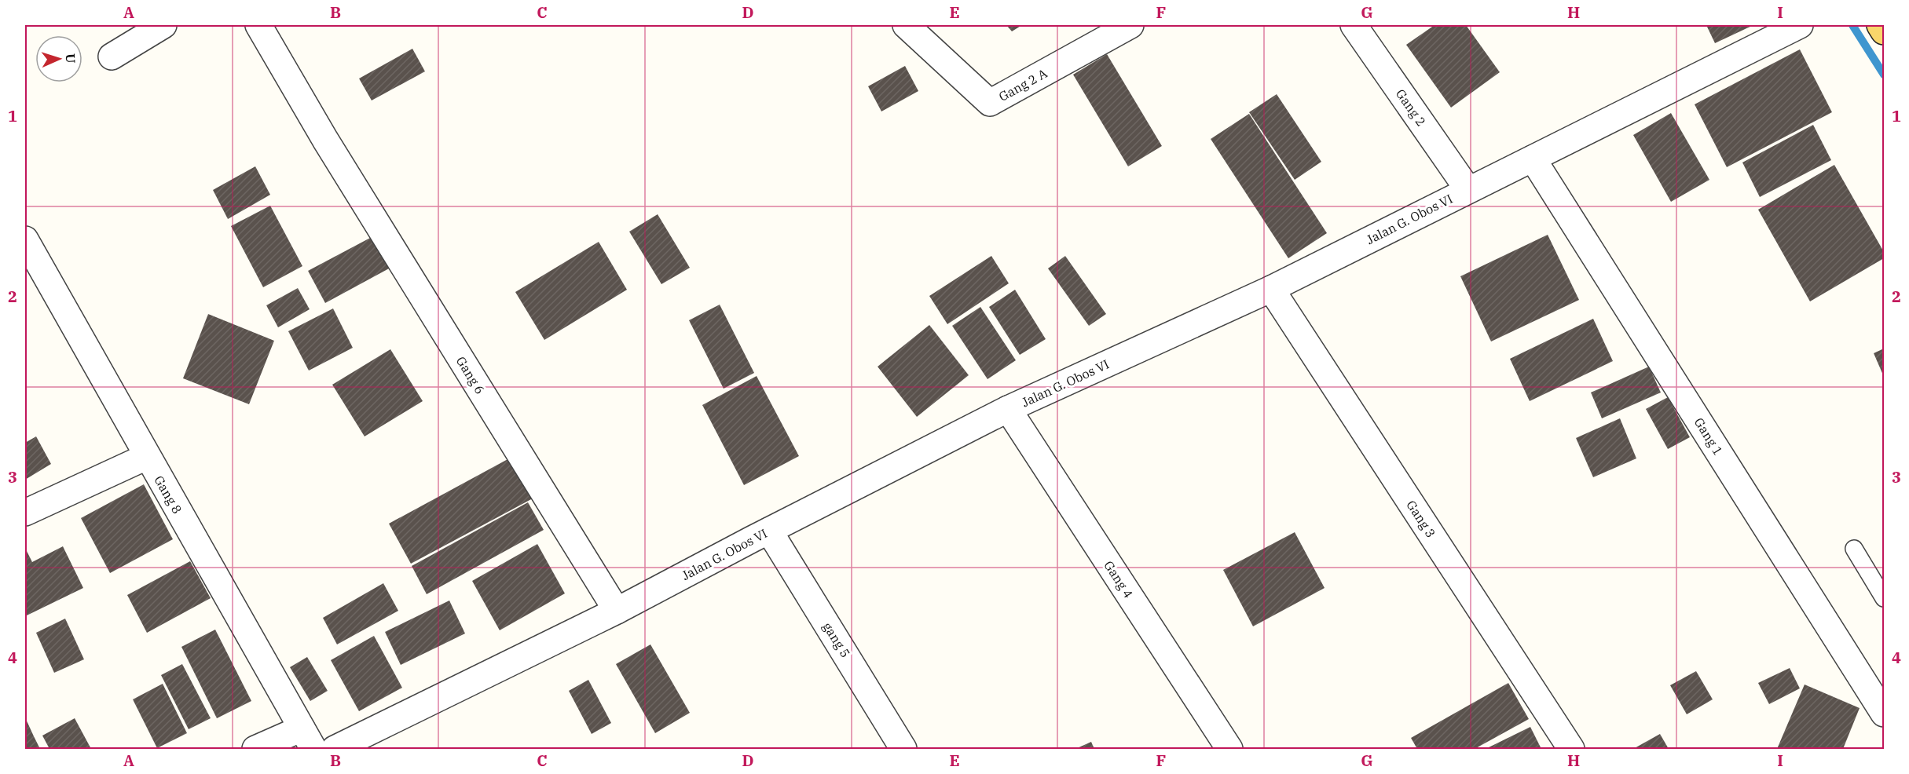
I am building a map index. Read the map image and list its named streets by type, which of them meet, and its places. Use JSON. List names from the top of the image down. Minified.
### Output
{"streets":{"street":["Gang 2 A","Gang 2","Jalan G. Obos VI","Gang 6","Gang 1","Gang 8","Gang 3","Gang 4","gang 5"]},"crossings":[["Gang 2","Jalan G. Obos VI"],["Jalan G. Obos VI","Gang 6"],["Jalan G. Obos VI","Gang 1"],["Jalan G. Obos VI","Gang 3"],["Jalan G. Obos VI","Gang 4"],["Jalan G. Obos VI","gang 5"]],"north":"right","grid":{"columns":["A","B","C","D","E","F","G","H","I"],"rows":["1","2","3","4"]}}
